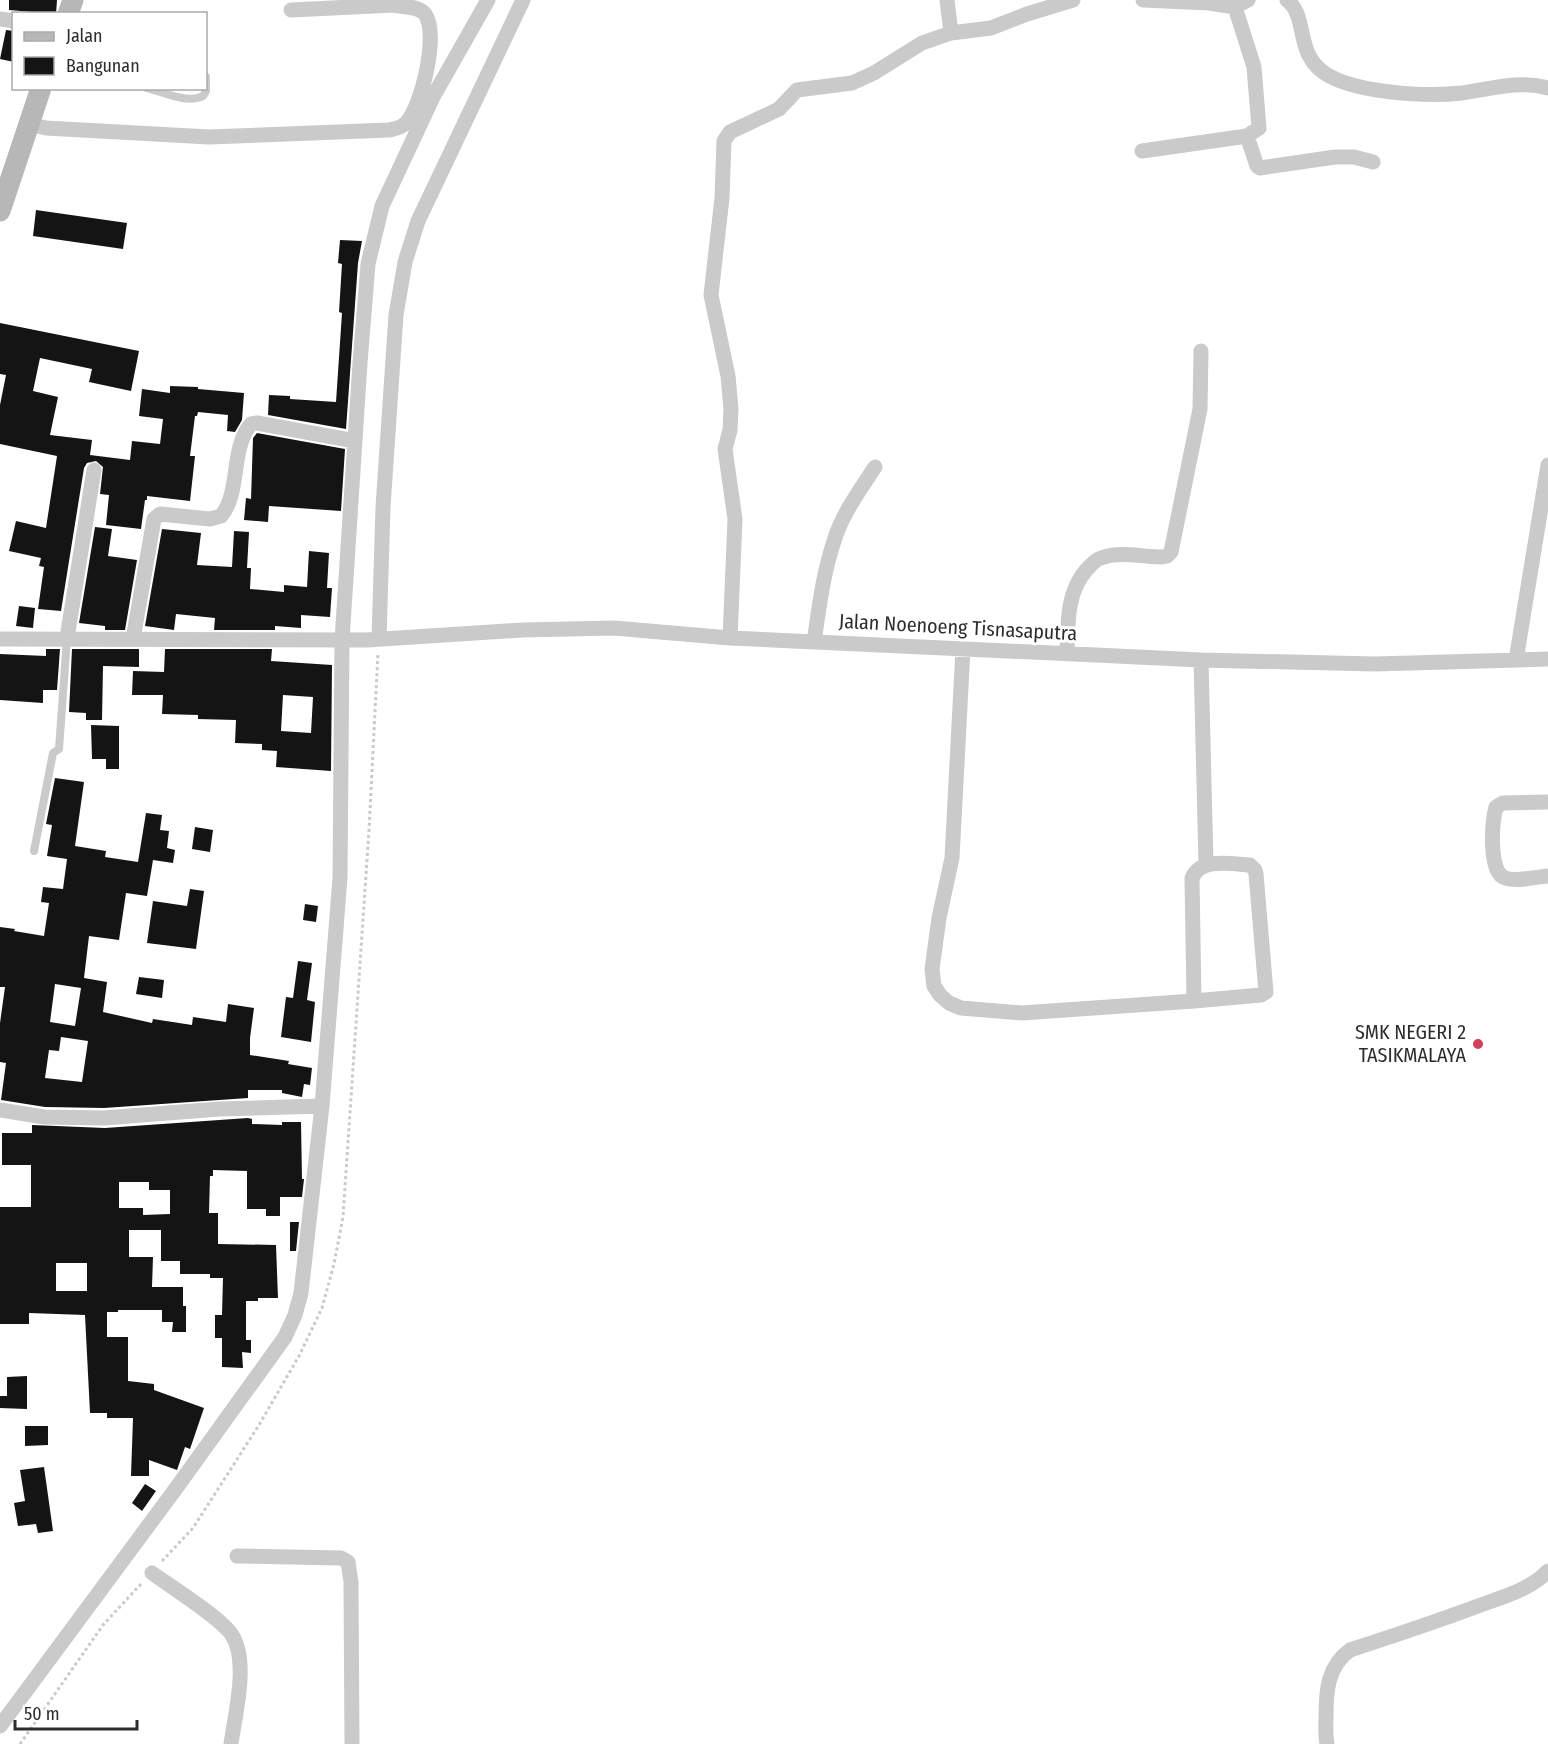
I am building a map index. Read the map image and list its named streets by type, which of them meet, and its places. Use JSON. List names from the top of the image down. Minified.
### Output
{"streets":{"street":["Jalan Noenoeng Tisnasaputra"]},"places":["SMK NEGERI 2 TASIKMALAYA"],"legend":["Jalan","Bangunan"],"scale_bar":"50 m"}
